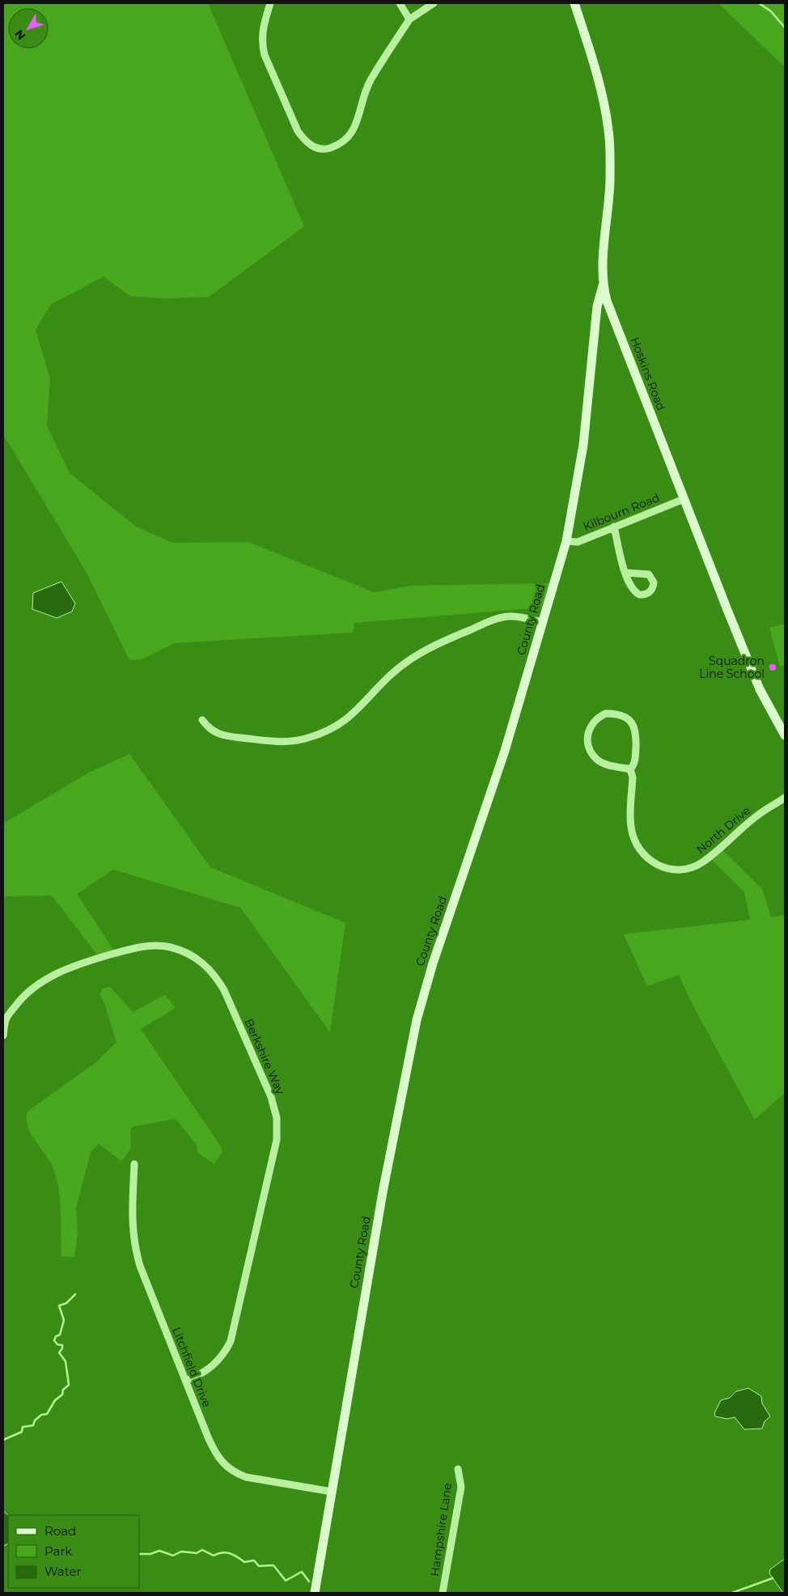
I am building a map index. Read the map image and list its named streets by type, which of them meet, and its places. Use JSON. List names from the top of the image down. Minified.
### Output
{"streets":{"street":["Hoskins Road","Kilbourn Road","County Road","North Drive","Berkshire Way","Litchfield Drive","Hampshire Lane"]},"crossings":[["Hoskins Road","Kilbourn Road"],["Hoskins Road","County Road"],["Kilbourn Road","County Road"],["County Road","Litchfield Drive"],["Berkshire Way","Litchfield Drive"]],"places":["Squadron Line School"],"legend":["Road","Park","Water"],"north":"bottom left"}
